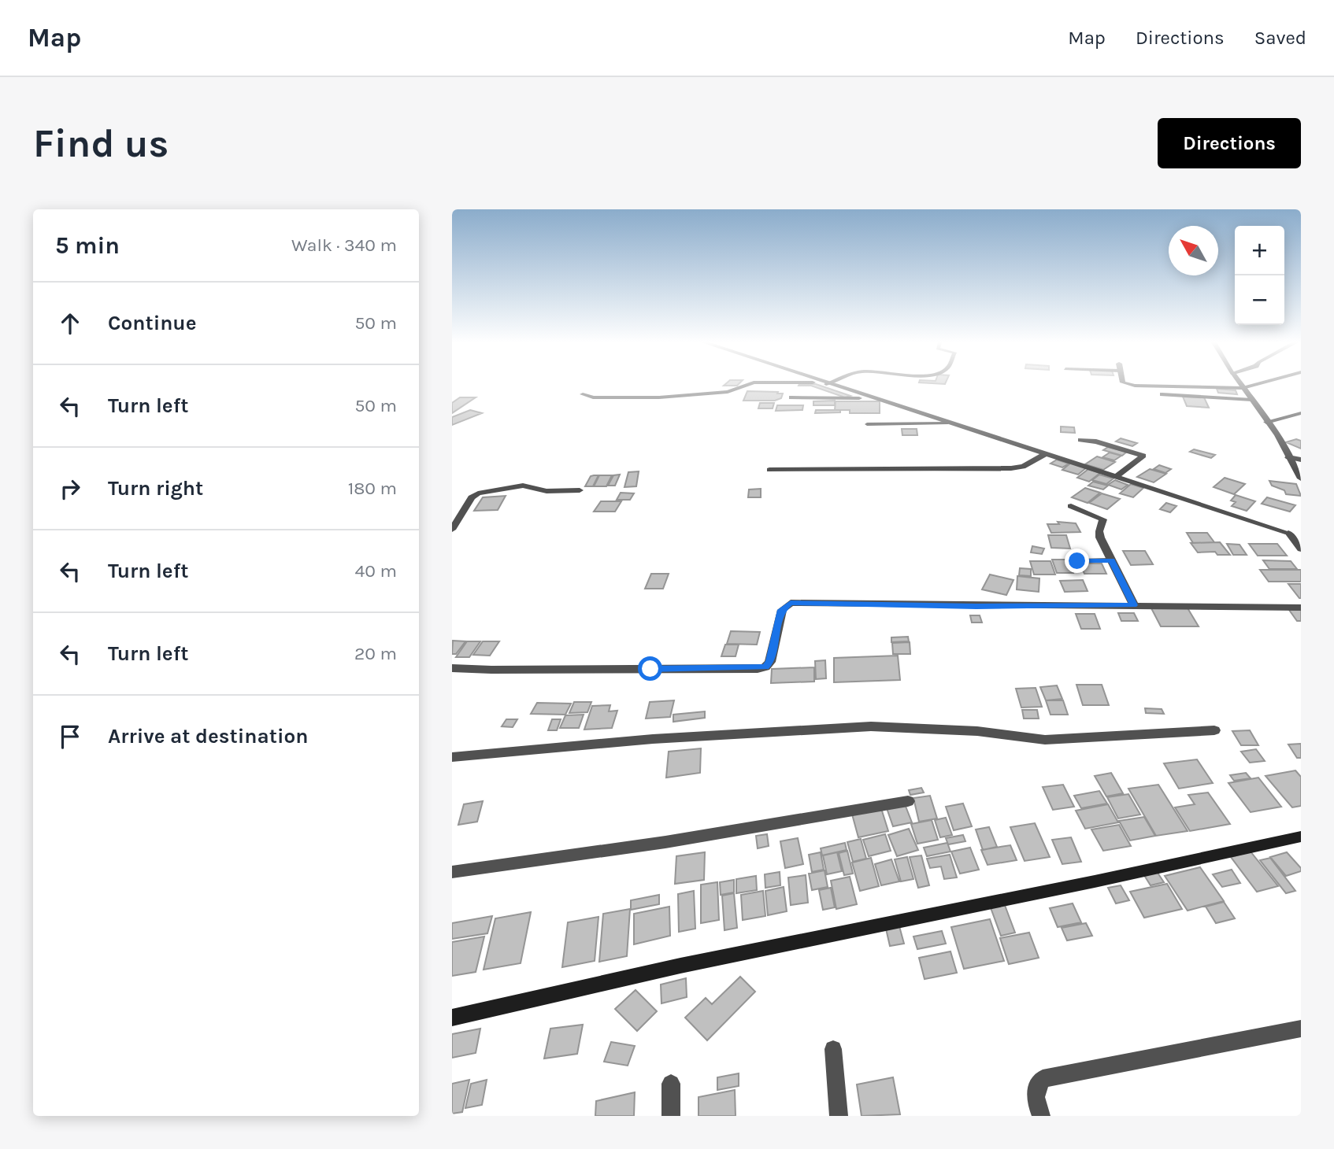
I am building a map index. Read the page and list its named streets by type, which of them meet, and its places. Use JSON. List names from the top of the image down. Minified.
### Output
{"north":"top left","page":{"header":"Map","nav":["Map","Directions","Saved"],"buttons":"Directions","title":"Find us","heading":["5 min","Walk · 340 m"],"map_buttons":["+","−"],"list":[["Continue","50 m"],["Turn left","50 m"],["Turn right","180 m"],["Turn left","40 m"],["Turn left","20 m"],"Arrive at destination"]}}
